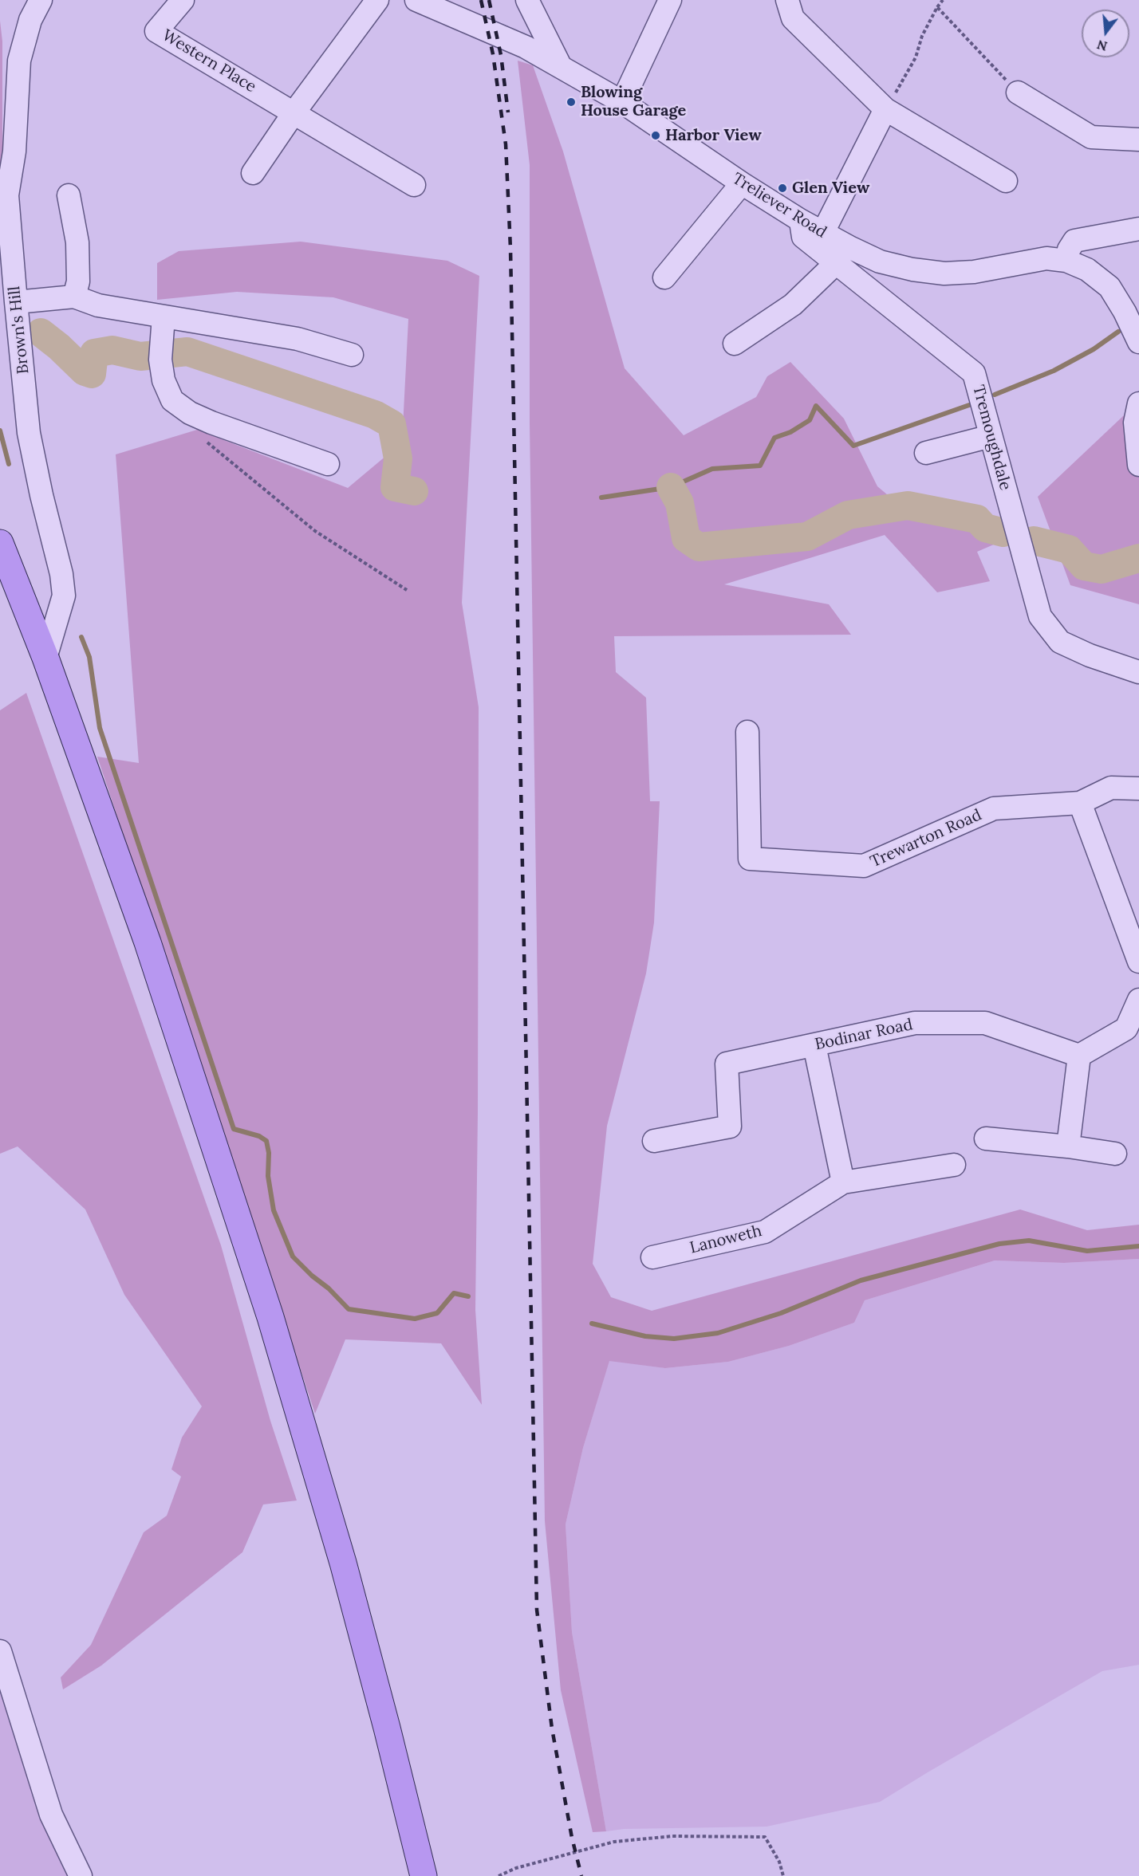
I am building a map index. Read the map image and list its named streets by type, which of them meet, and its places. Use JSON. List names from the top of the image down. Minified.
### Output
{"streets":{"street":["Western Place","Treliever Road","Brown's Hill","Tremoughdale","Trewarton Road","Bodinar Road","Lanoweth"]},"crossings":[["Treliever Road","Tremoughdale"]],"places":["Blowing House Garage","Harbor View","Glen View"],"north":"bottom"}
